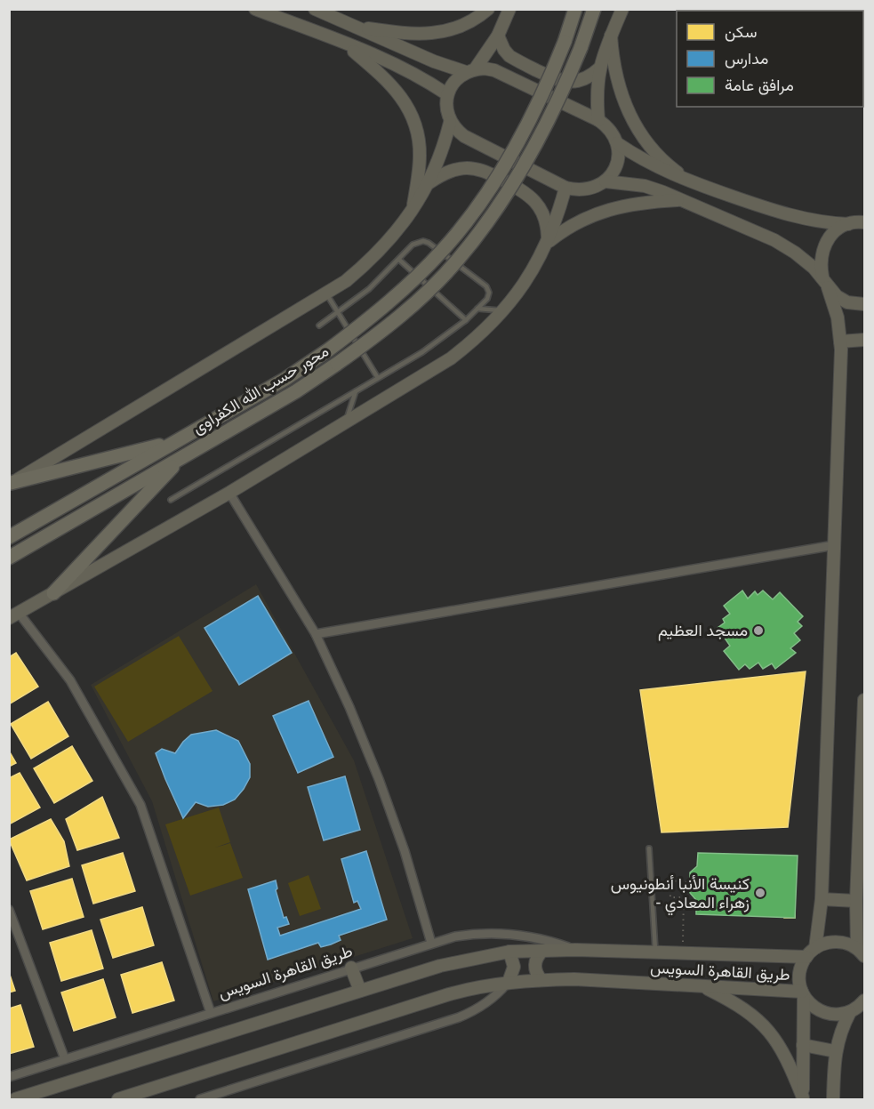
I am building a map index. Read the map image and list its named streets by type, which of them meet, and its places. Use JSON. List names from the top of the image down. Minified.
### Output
{"streets":{"main road":["محور حسب الله الكفراوى"],"street":["طريق القاهرة السويس"]},"places":["مسجد العظيم","كنيسة الأنبا أنطونيوس - زهراء المعادي"],"legend":["سكن","مدارس","مرافق عامة"]}
